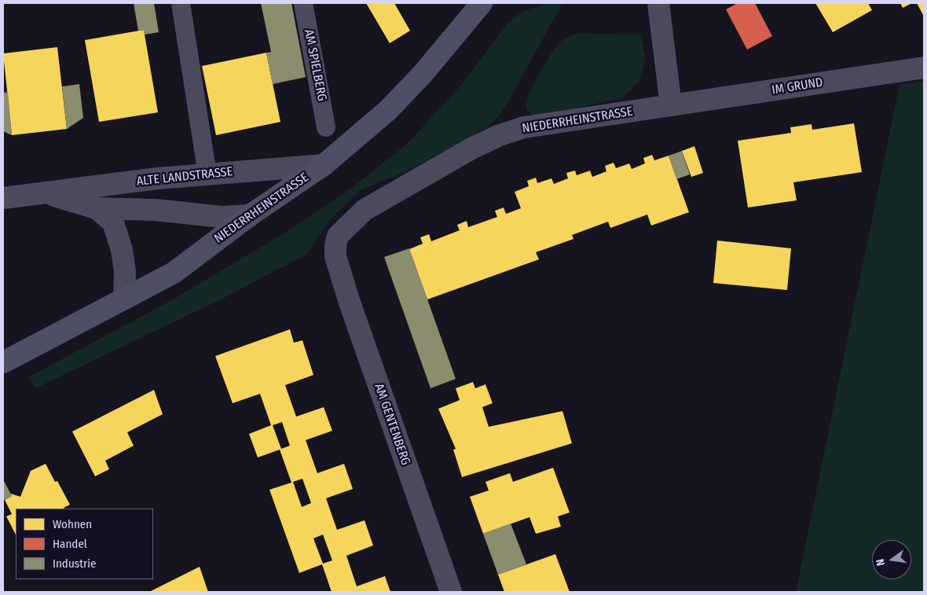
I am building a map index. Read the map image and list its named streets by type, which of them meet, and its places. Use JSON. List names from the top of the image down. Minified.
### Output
{"streets":{"main road":["NIEDERRHEINSTRASSE"],"street":["IM GRUND","ALTE LANDSTRASSE","AM GENTENBERG"],"lane":["AM SPIELBERG"]},"crossings":[["IM GRUND","NIEDERRHEINSTRASSE"],["NIEDERRHEINSTRASSE","ALTE LANDSTRASSE"],["NIEDERRHEINSTRASSE","AM GENTENBERG"]],"legend":["Wohnen","Handel","Industrie"],"north":"left"}
